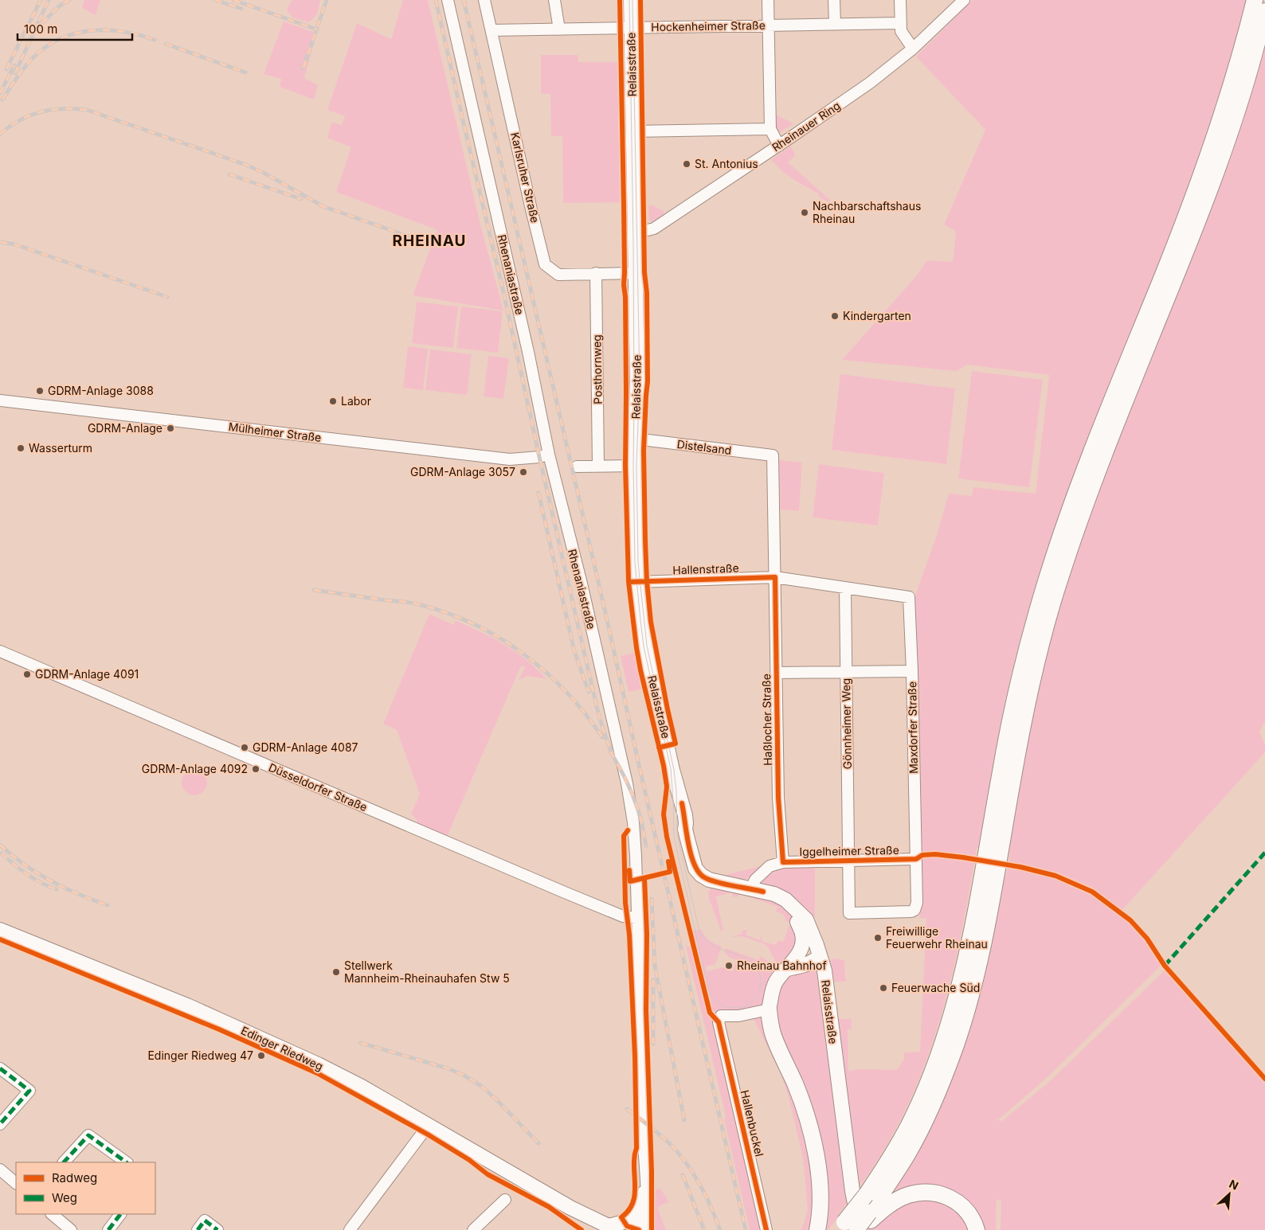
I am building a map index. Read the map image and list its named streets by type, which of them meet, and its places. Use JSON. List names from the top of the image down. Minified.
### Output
{"streets":{"main road":["Relaisstraße","Edinger Riedweg"],"street":["Hockenheimer Straße","Rheinauer Ring","Karlsruher Straße","Rhenaniastraße","Posthornweg","Mülheimer Straße","Distelsand","Hallenstraße","Haßlocher Straße","Gönnheimer Weg","Maxdorfer Straße","Düsseldorfer Straße","Iggelheimer Straße","Hallenbuckel"]},"crossings":[["Hockenheimer Straße","Relaisstraße"],["Hockenheimer Straße","Karlsruher Straße"],["Relaisstraße","Rheinauer Ring"],["Relaisstraße","Karlsruher Straße"],["Relaisstraße","Distelsand"],["Relaisstraße","Hallenstraße"],["Relaisstraße","Iggelheimer Straße"],["Relaisstraße","Hallenbuckel"],["Karlsruher Straße","Posthornweg"],["Rhenaniastraße","Mülheimer Straße"],["Rhenaniastraße","Düsseldorfer Straße"],["Distelsand","Haßlocher Straße"],["Hallenstraße","Haßlocher Straße"],["Hallenstraße","Gönnheimer Weg"],["Hallenstraße","Maxdorfer Straße"],["Haßlocher Straße","Iggelheimer Straße"],["Gönnheimer Weg","Iggelheimer Straße"],["Maxdorfer Straße","Iggelheimer Straße"]],"districts":["RHEINAU"],"places":["St. Antonius","Nachbarschaftshaus Rheinau","Kindergarten","GDRM-Anlage 3088","Labor","GDRM-Anlage","Wasserturm","GDRM-Anlage 3057","GDRM-Anlage 4091","GDRM-Anlage 4087","GDRM-Anlage 4092","Freiwillige Feuerwehr Rheinau","Rheinau Bahnhof","Stellwerk Mannheim-Rheinauhafen Stw 5","Feuerwache Süd","Edinger Riedweg 47"],"legend":["Radweg","Weg"],"scale_bar":"100 m","north":"top right"}
